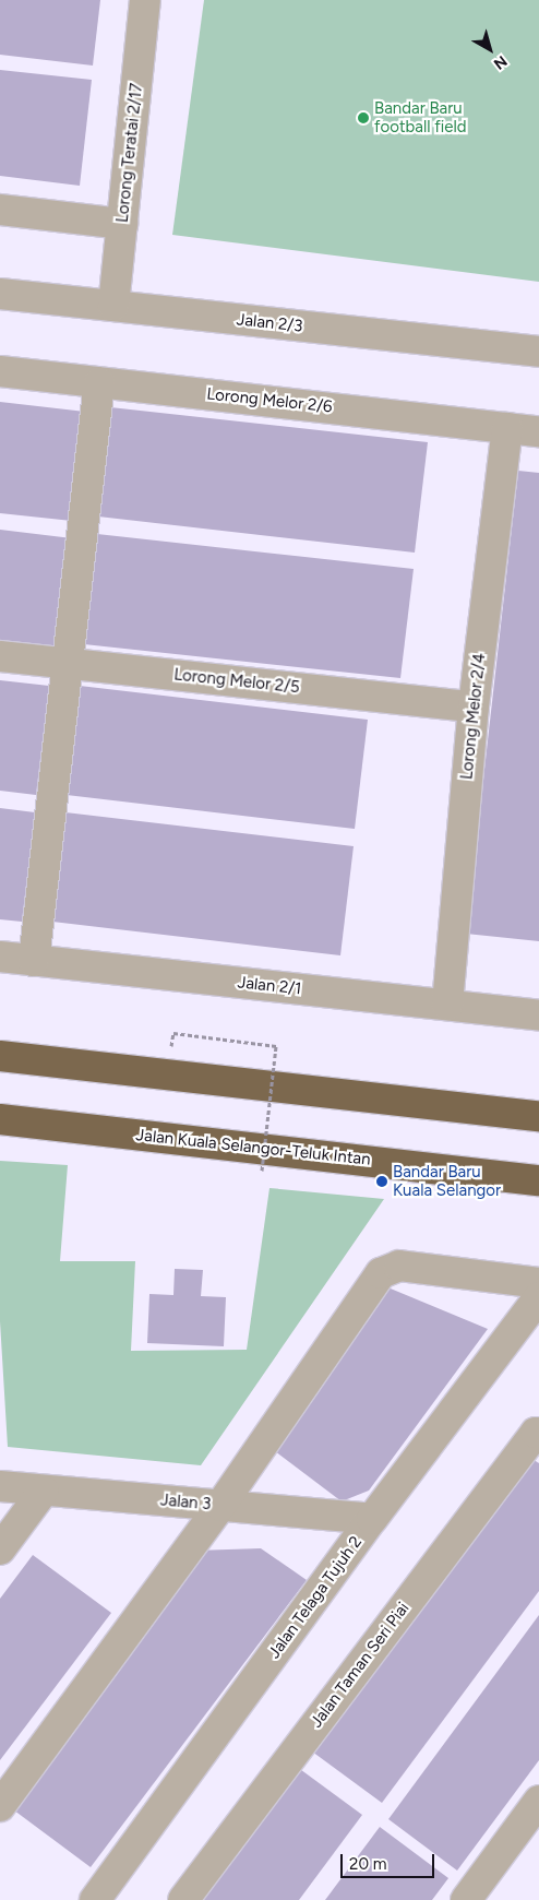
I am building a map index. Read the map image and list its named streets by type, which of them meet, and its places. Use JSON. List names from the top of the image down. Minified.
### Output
{"streets":{"highway":["Jalan Kuala Selangor-Teluk Intan"],"street":["Lorong Teratai 2/17","Jalan 2/3","Lorong Melor 2/6","Lorong Melor 2/5","Lorong Melor 2/4","Jalan 2/1","Jalan 3","Jalan Telaga Tujuh 2","Jalan Taman Seri Piai"]},"crossings":[["Lorong Teratai 2/17","Jalan 2/3"],["Lorong Melor 2/6","Lorong Melor 2/4"],["Lorong Melor 2/5","Lorong Melor 2/4"],["Lorong Melor 2/4","Jalan 2/1"],["Jalan 3","Jalan Telaga Tujuh 2"]],"places":["Bandar Baru football field","Bandar Baru Kuala Selangor"],"scale_bar":"20 m","north":"bottom right"}
